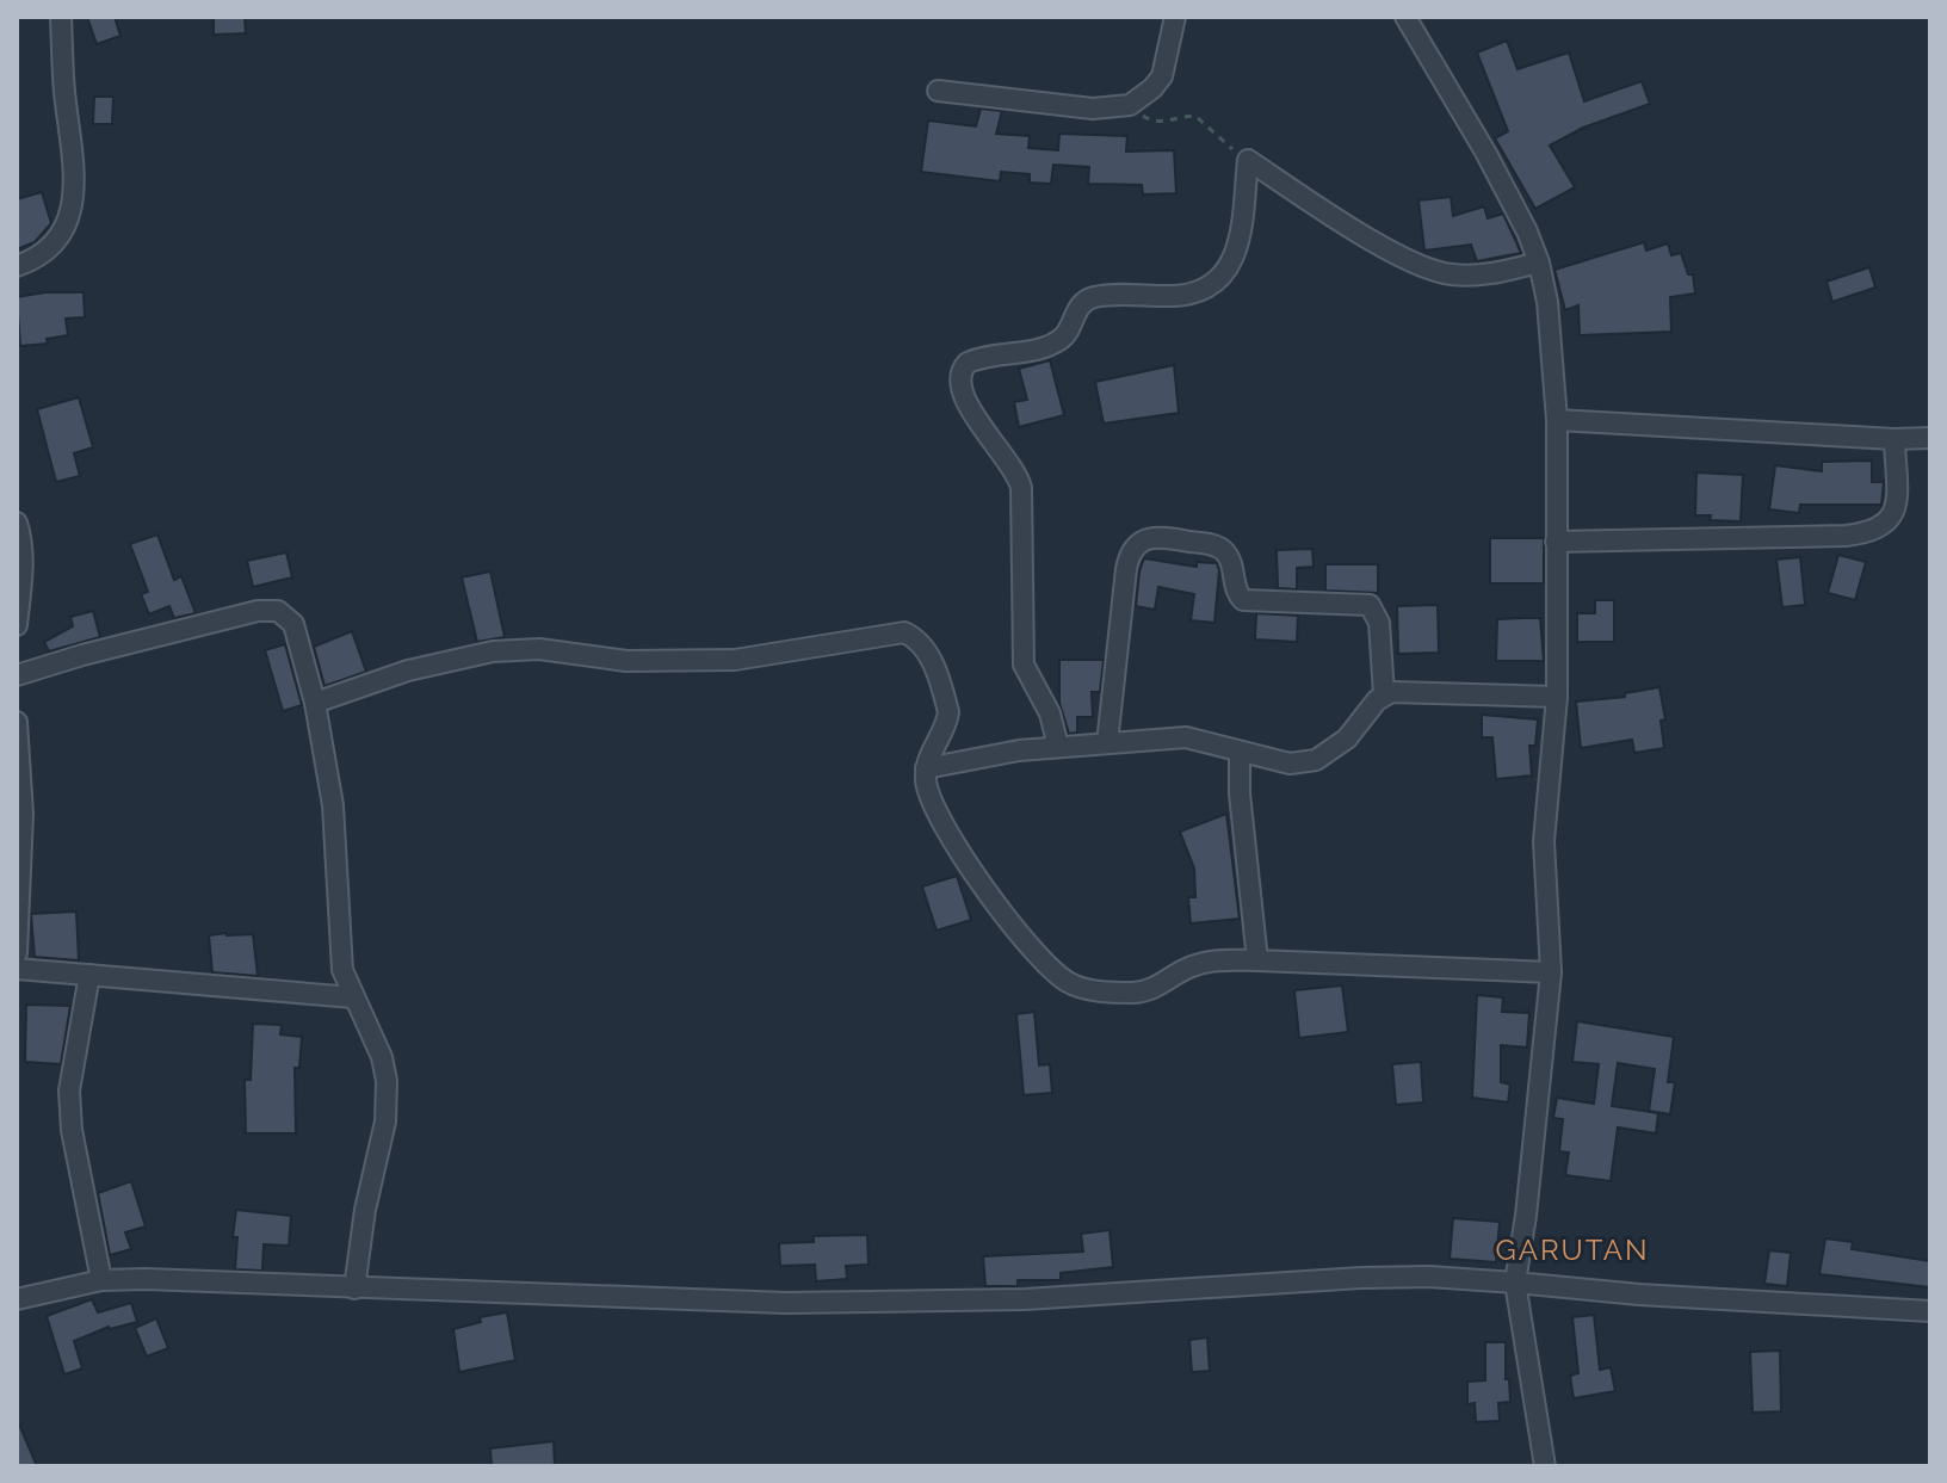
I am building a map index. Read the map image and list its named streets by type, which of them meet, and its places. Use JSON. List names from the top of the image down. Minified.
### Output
{"districts":["GARUTAN"]}
